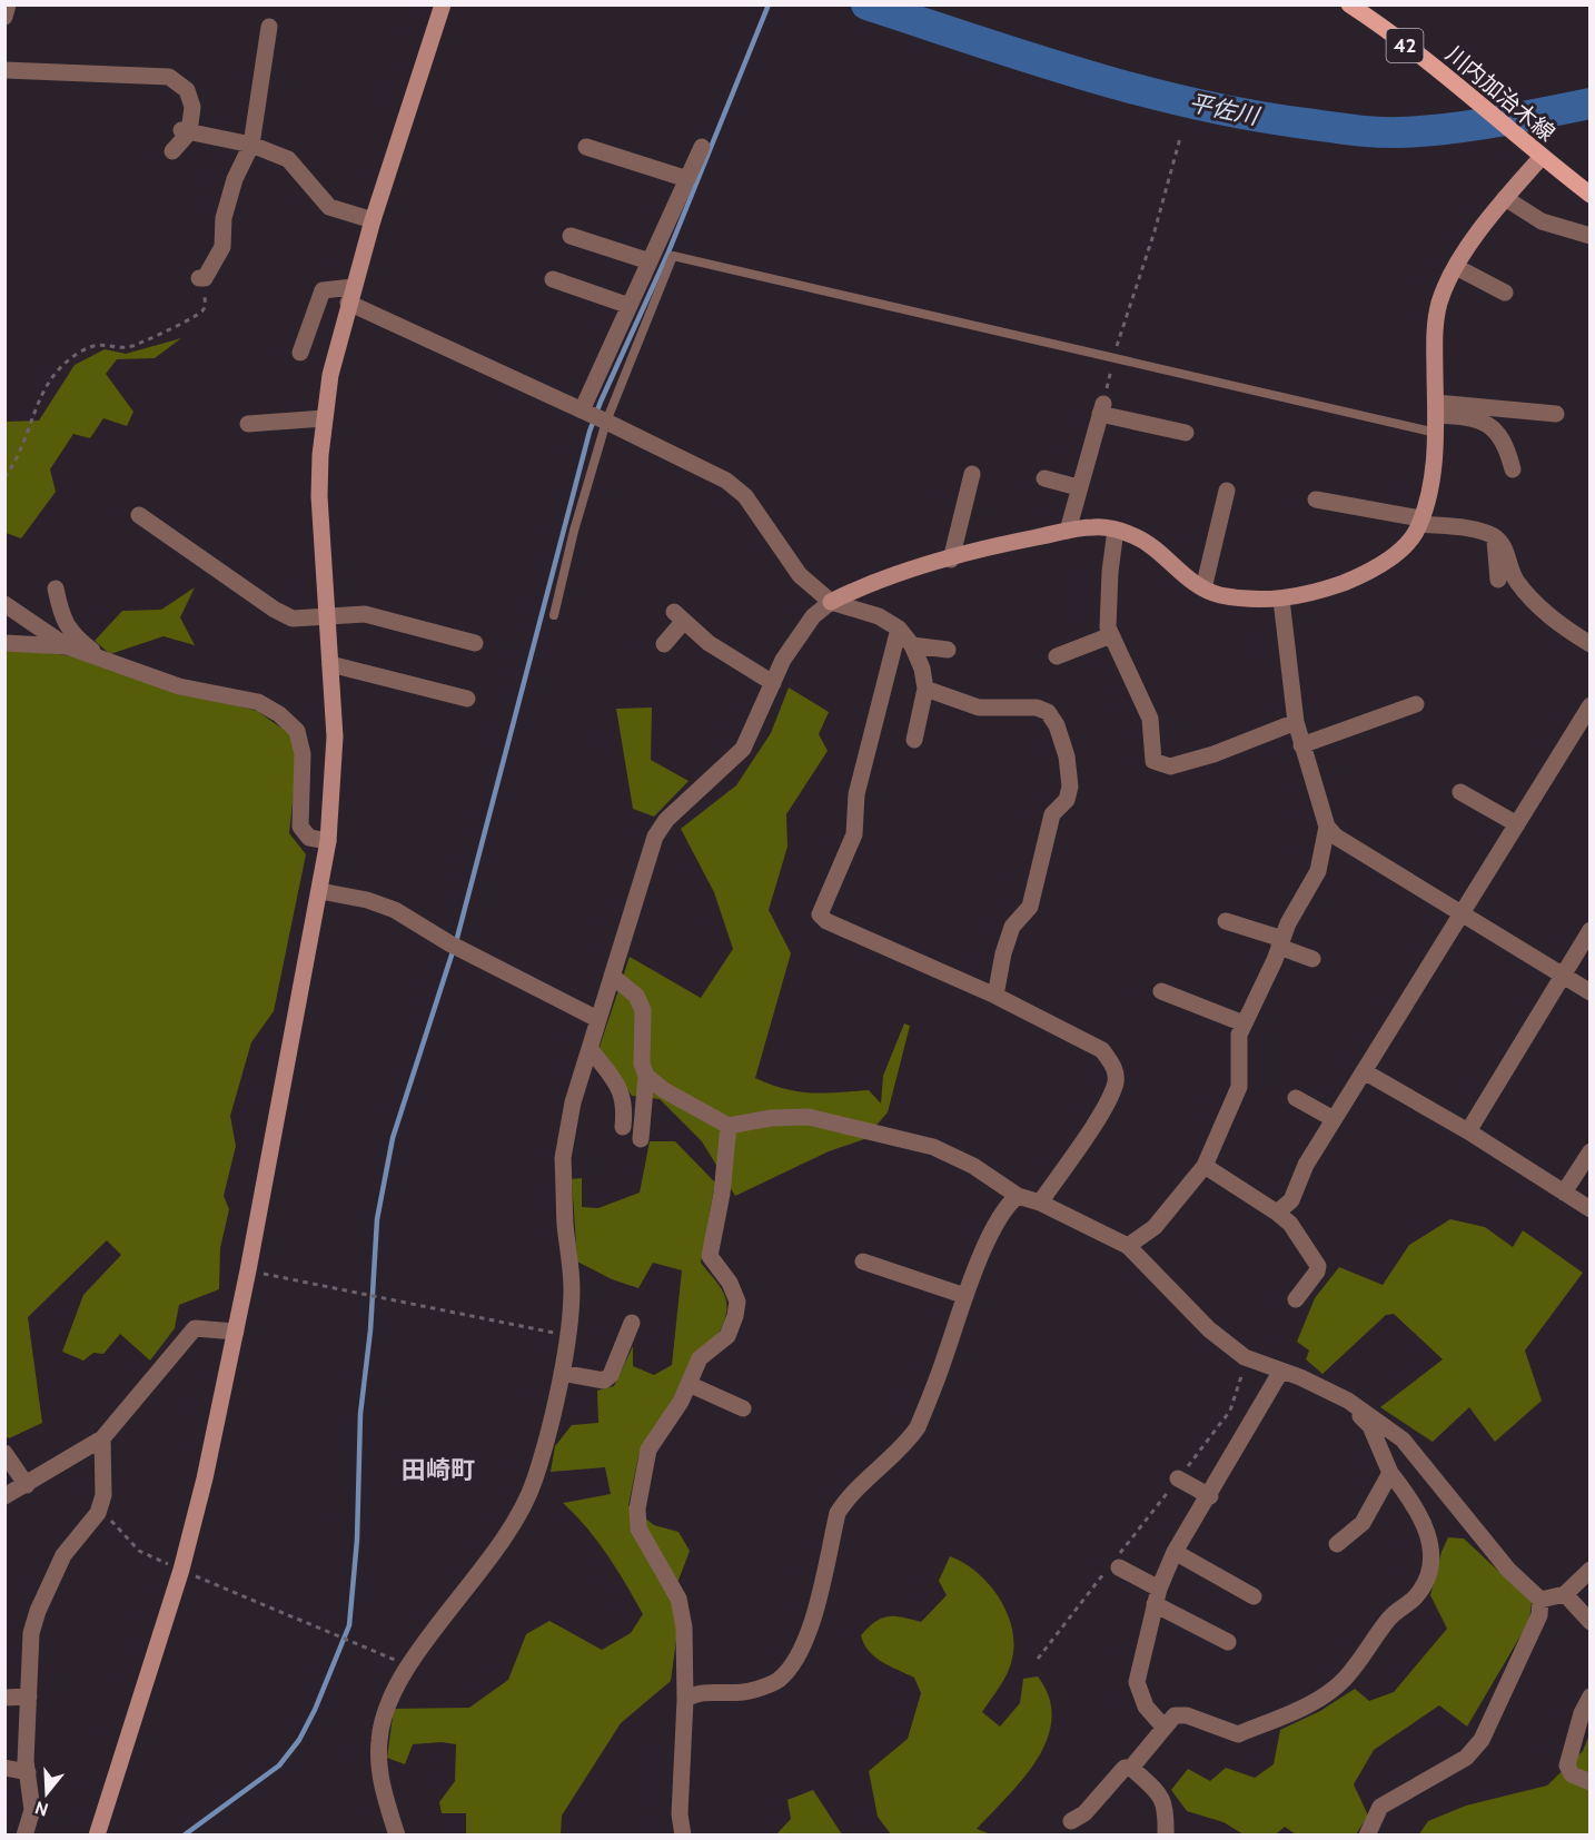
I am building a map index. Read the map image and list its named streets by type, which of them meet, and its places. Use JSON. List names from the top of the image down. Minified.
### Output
{"streets":{"main road":["42","川内加治木線"]},"districts":["田崎町"],"water":["平佐川"],"north":"bottom"}
